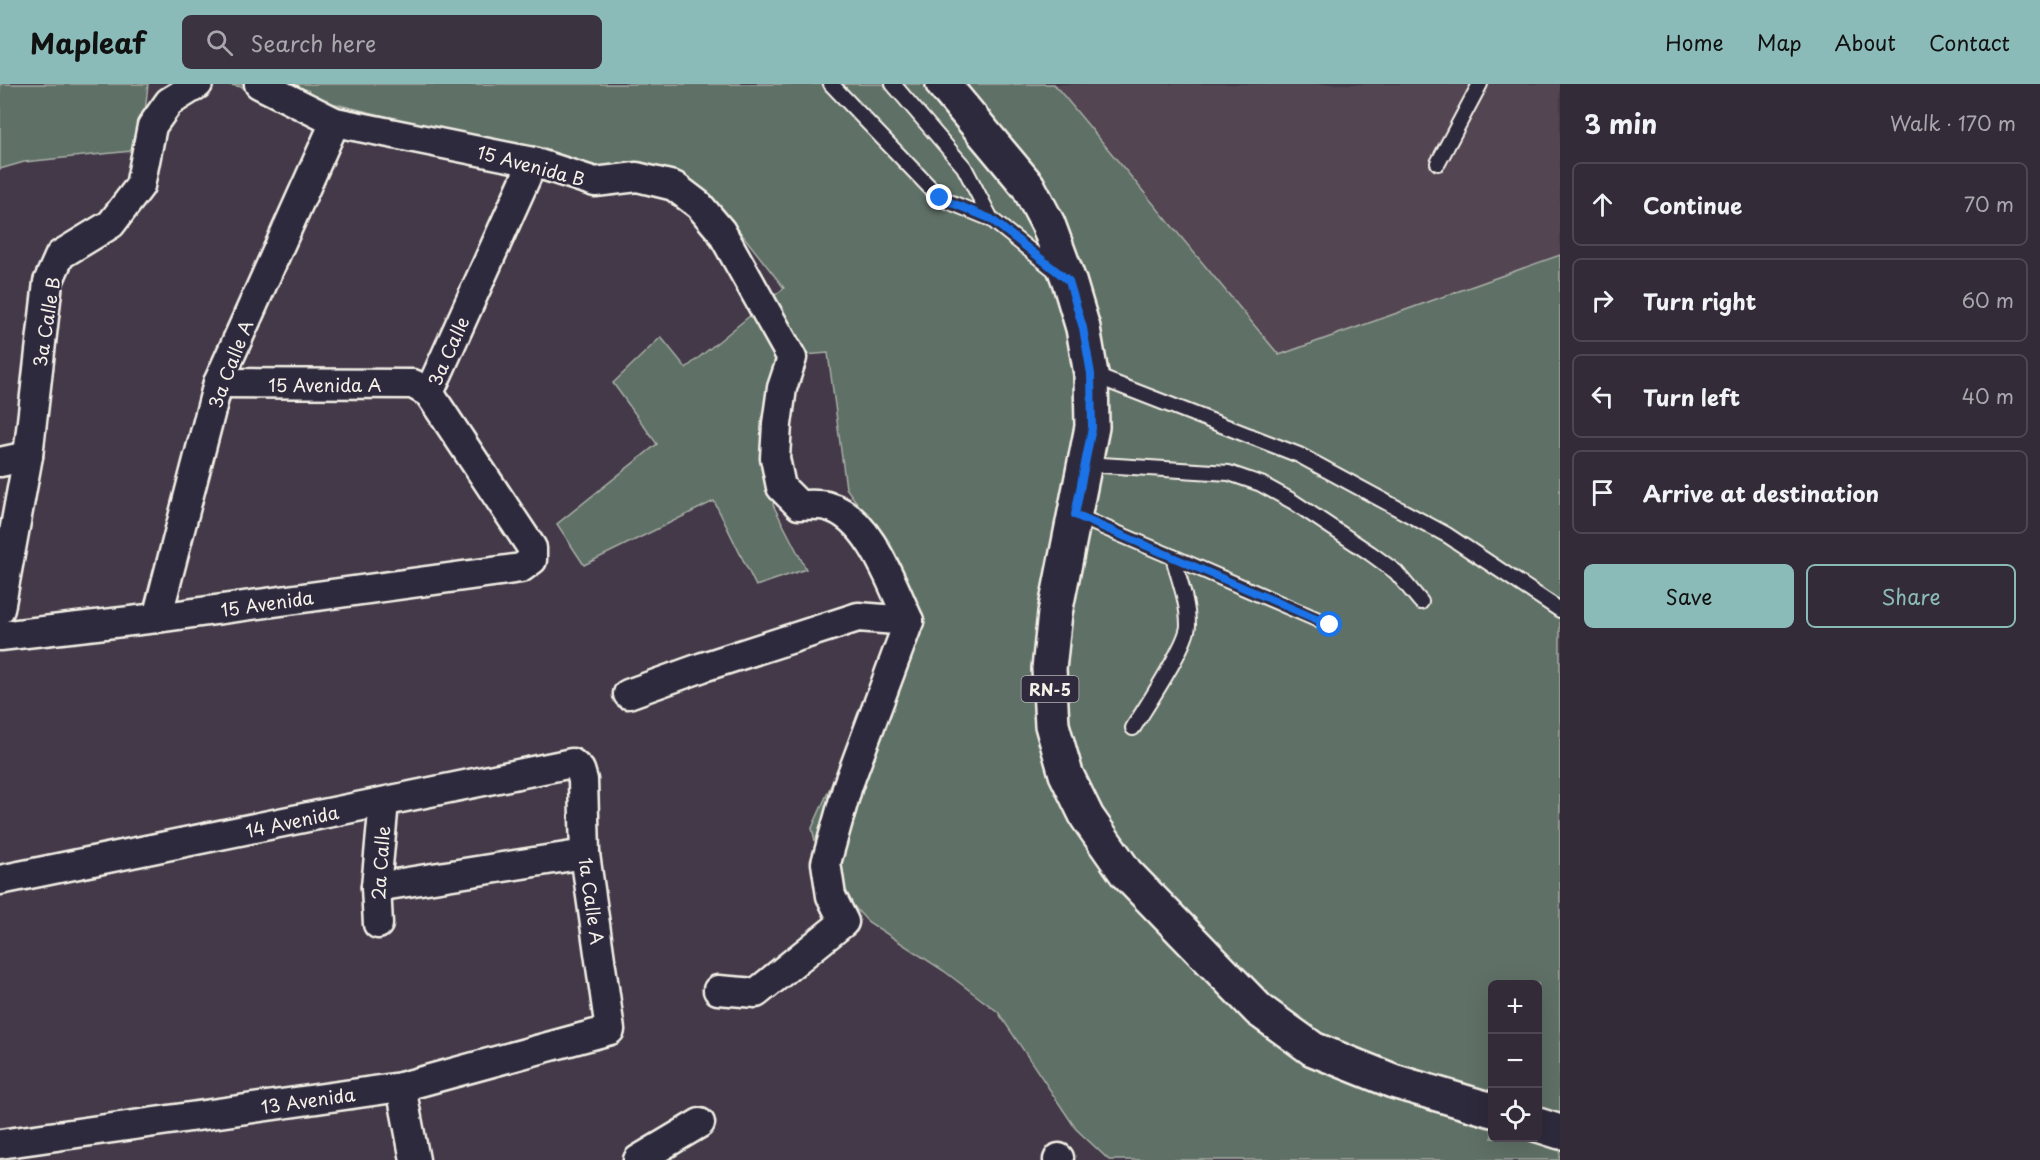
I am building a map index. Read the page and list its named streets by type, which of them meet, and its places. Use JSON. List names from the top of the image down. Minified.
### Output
{"streets":{"main road":["RN-5"],"street":["15 Avenida B","3a Calle B","3a Calle","3a Calle A","15 Avenida A","15 Avenida","14 Avenida","2a Calle","1a Calle A","13 Avenida"]},"crossings":[["15 Avenida B","3a Calle"],["15 Avenida B","3a Calle A"],["3a Calle","15 Avenida A"],["3a Calle","15 Avenida"],["3a Calle A","15 Avenida A"],["3a Calle A","15 Avenida"],["14 Avenida","2a Calle"],["14 Avenida","1a Calle A"],["1a Calle A","13 Avenida"]],"page":{"header":"Mapleaf","search":"Search here","nav":["Home","Map","About","Contact"],"heading":["3 min","Walk · 170 m"],"list":[["Continue","70 m"],["Turn right","60 m"],["Turn left","40 m"],"Arrive at destination"],"buttons":["Save","Share"],"map_buttons":["+","−"]}}
